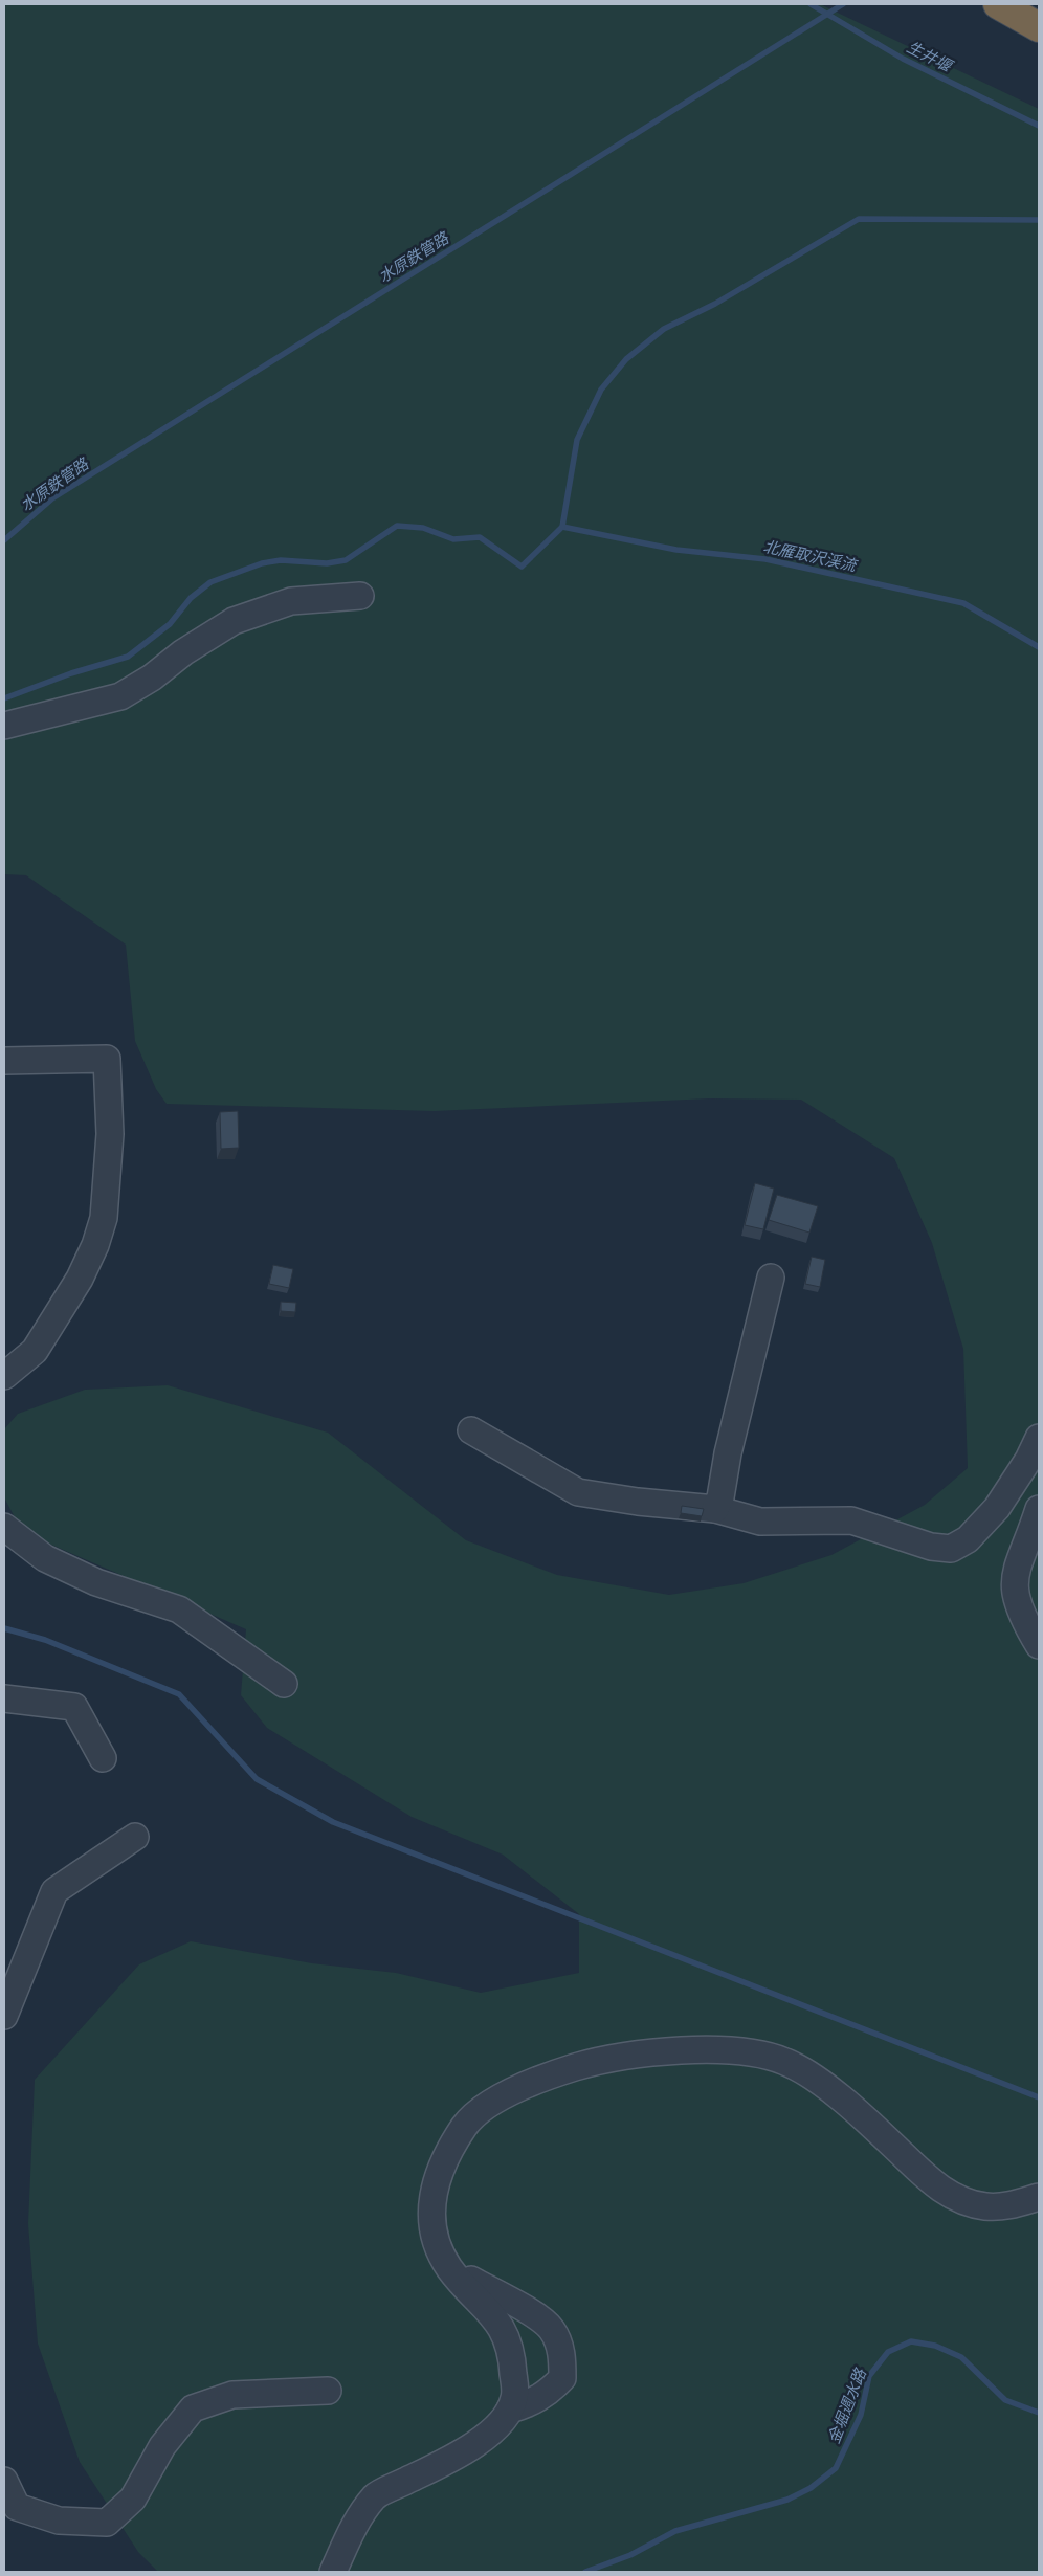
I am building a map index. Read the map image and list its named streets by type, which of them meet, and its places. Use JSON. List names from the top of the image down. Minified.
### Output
{"water":["生井堰","水原鉄管路","北雁取沢渓流","金堀週水路"]}
